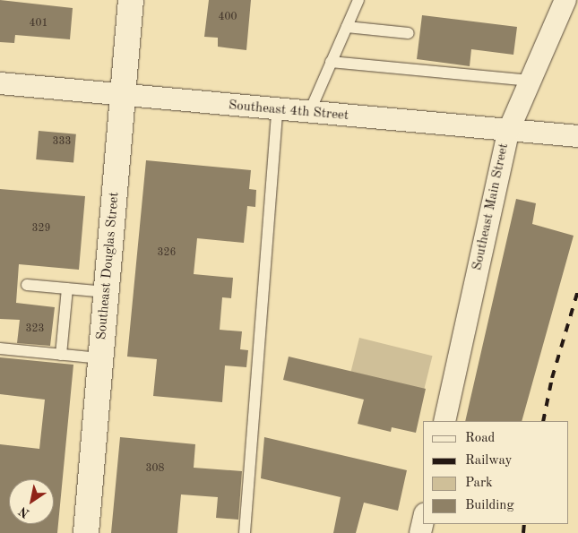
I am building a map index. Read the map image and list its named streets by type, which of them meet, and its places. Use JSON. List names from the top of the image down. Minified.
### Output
{"streets":{"street":["Southeast 4th Street","Southeast Main Street","Southeast Douglas Street"]},"crossings":[["Southeast 4th Street","Southeast Main Street"],["Southeast 4th Street","Southeast Douglas Street"]],"house_numbers":["400","401","333","329","326","323","308"],"legend":["Road","Railway","Park","Building"],"north":"bottom left"}
